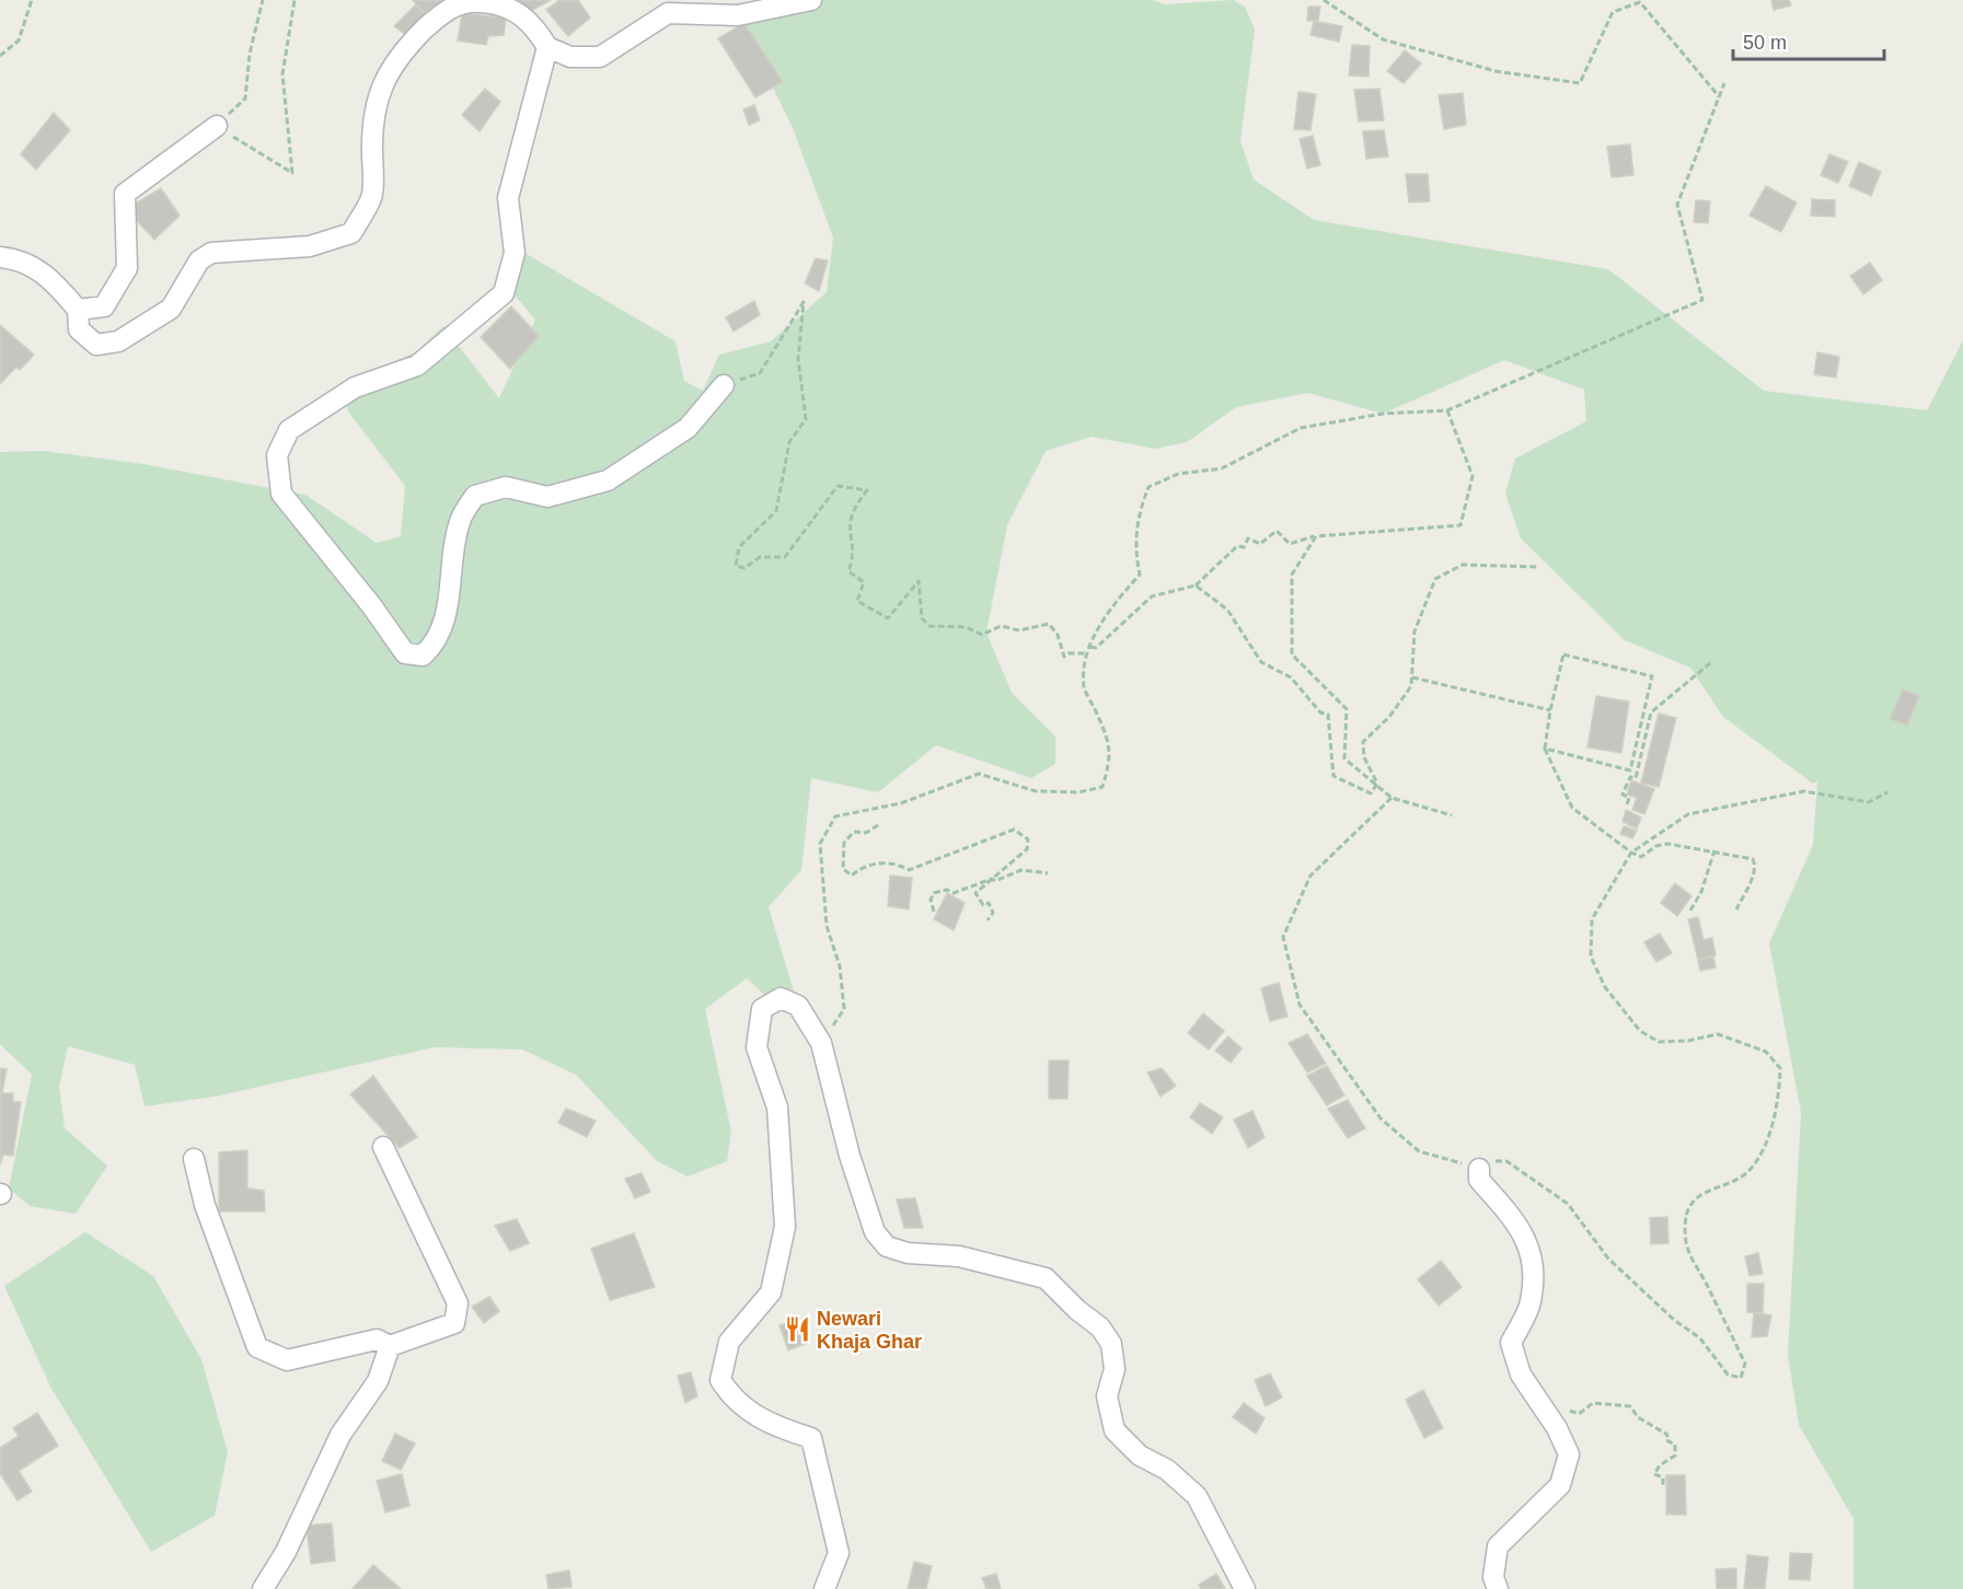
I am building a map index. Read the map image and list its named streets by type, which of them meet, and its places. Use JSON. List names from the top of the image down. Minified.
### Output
{"places":{"restaurant":["Newari Khaja Ghar"]},"scale_bar":"50 m"}
